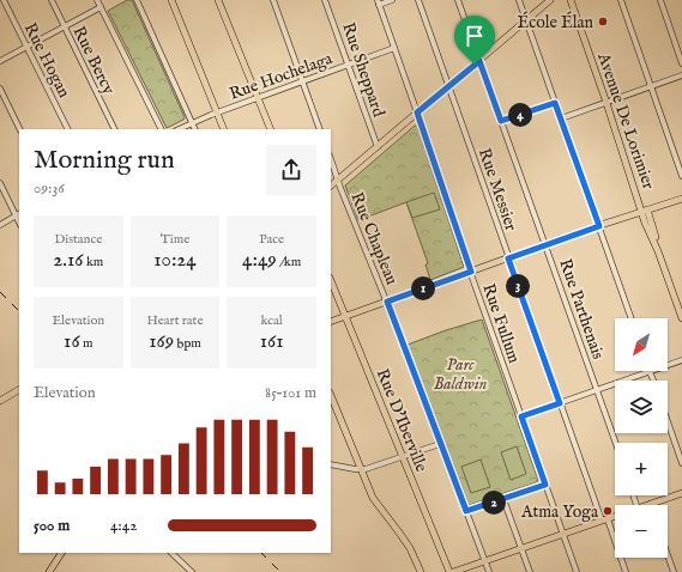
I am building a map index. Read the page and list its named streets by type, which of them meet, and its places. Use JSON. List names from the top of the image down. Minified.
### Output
{"streets":{"main road":["Avenue De Lorimier","Rue D'Iberville"],"street":["Rue Hogan","Rue Bercy","Rue Sheppard","Rue Hochelaga","Rue Messier","Rue Chapleau","Rue Parthenais","Rue Fullum"]},"crossings":[["Rue Sheppard","Rue Hochelaga"],["Rue Hochelaga","Rue Fullum"]],"parks":["Parc Baldwin"],"places":["École Élan","Atma Yoga"],"north":"bottom left","page":{"pins":["4","3","1","2"],"heading":["Morning run","09:36"],"stats":[["Distance","2.16 km"],["Time","10:24"],["Pace","4:49 /km"],["Elevation","16 m"],["Heart rate","169 bpm"],["kcal","161"]],"map_buttons":["+","−"],"chart":["Elevation","85–101 m"],"list":[{"name":"500 m","note":"4:42"}]}}
